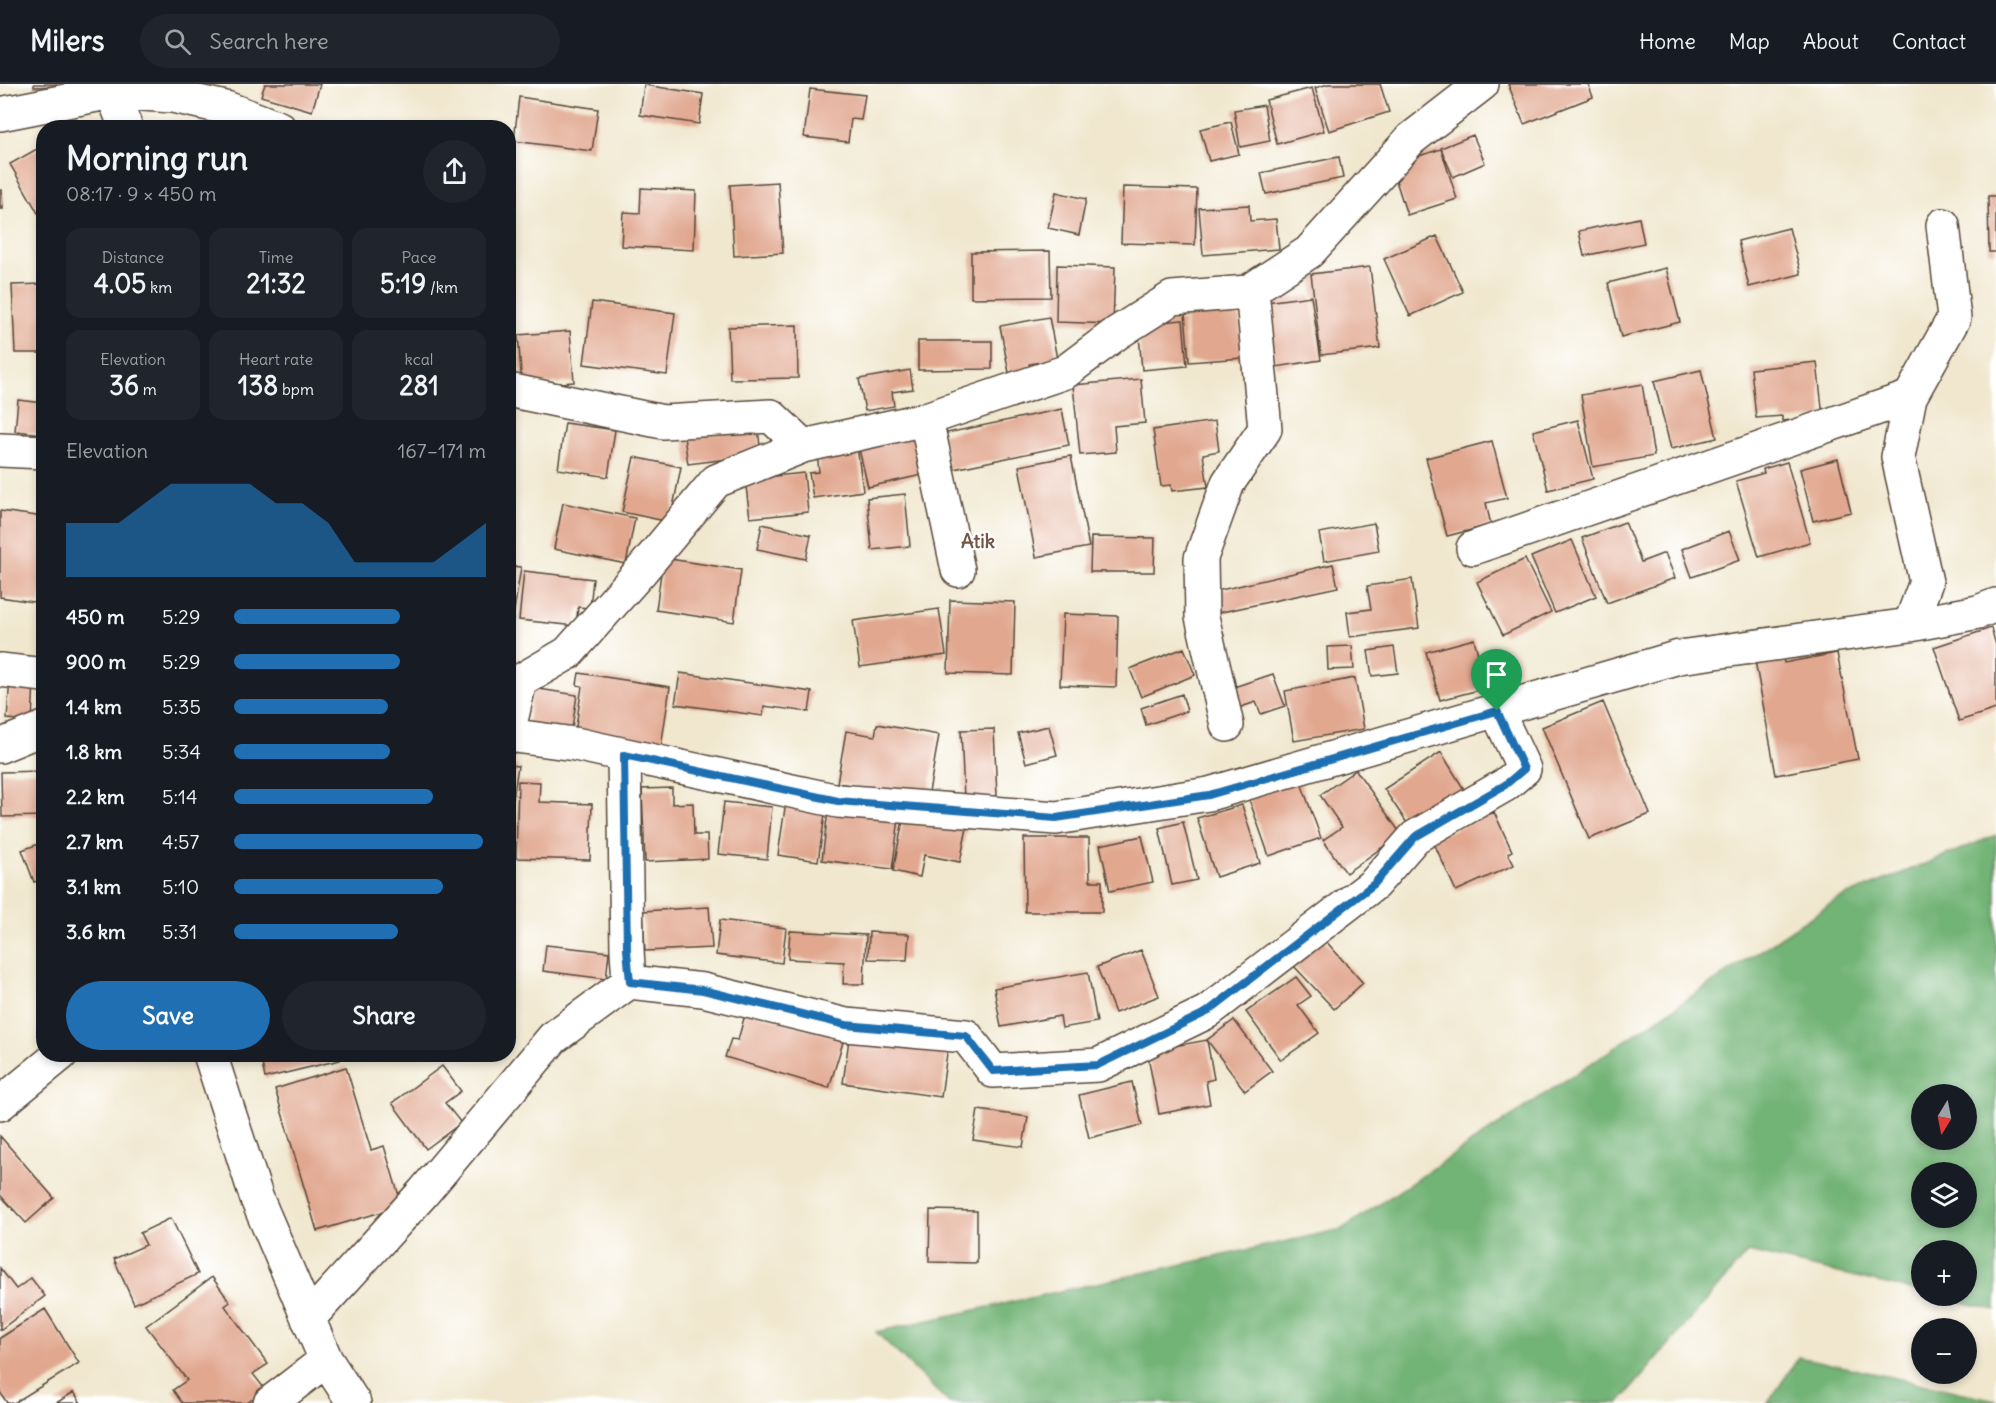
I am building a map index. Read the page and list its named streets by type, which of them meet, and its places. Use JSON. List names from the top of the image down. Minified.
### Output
{"districts":["Atik"],"north":"bottom","page":{"header":"Milers","search":"Search here","nav":["Home","Map","About","Contact"],"heading":["Morning run","08:17 · 9 × 450 m"],"stats":[["Distance","4.05 km"],["Time","21:32"],["Pace","5:19 /km"],["Elevation","36 m"],["Heart rate","138 bpm"],["kcal","281"]],"chart":["Elevation","167–171 m"],"list":[{"name":"450 m","note":"5:29"},{"name":"900 m","note":"5:29"},{"name":"1.4 km","note":"5:35"},{"name":"1.8 km","note":"5:34"},{"name":"2.2 km","note":"5:14"},{"name":"2.7 km","note":"4:57"},{"name":"3.1 km","note":"5:10"},{"name":"3.6 km","note":"5:31"}],"buttons":["Save","Share"],"map_buttons":["+","−"]}}
